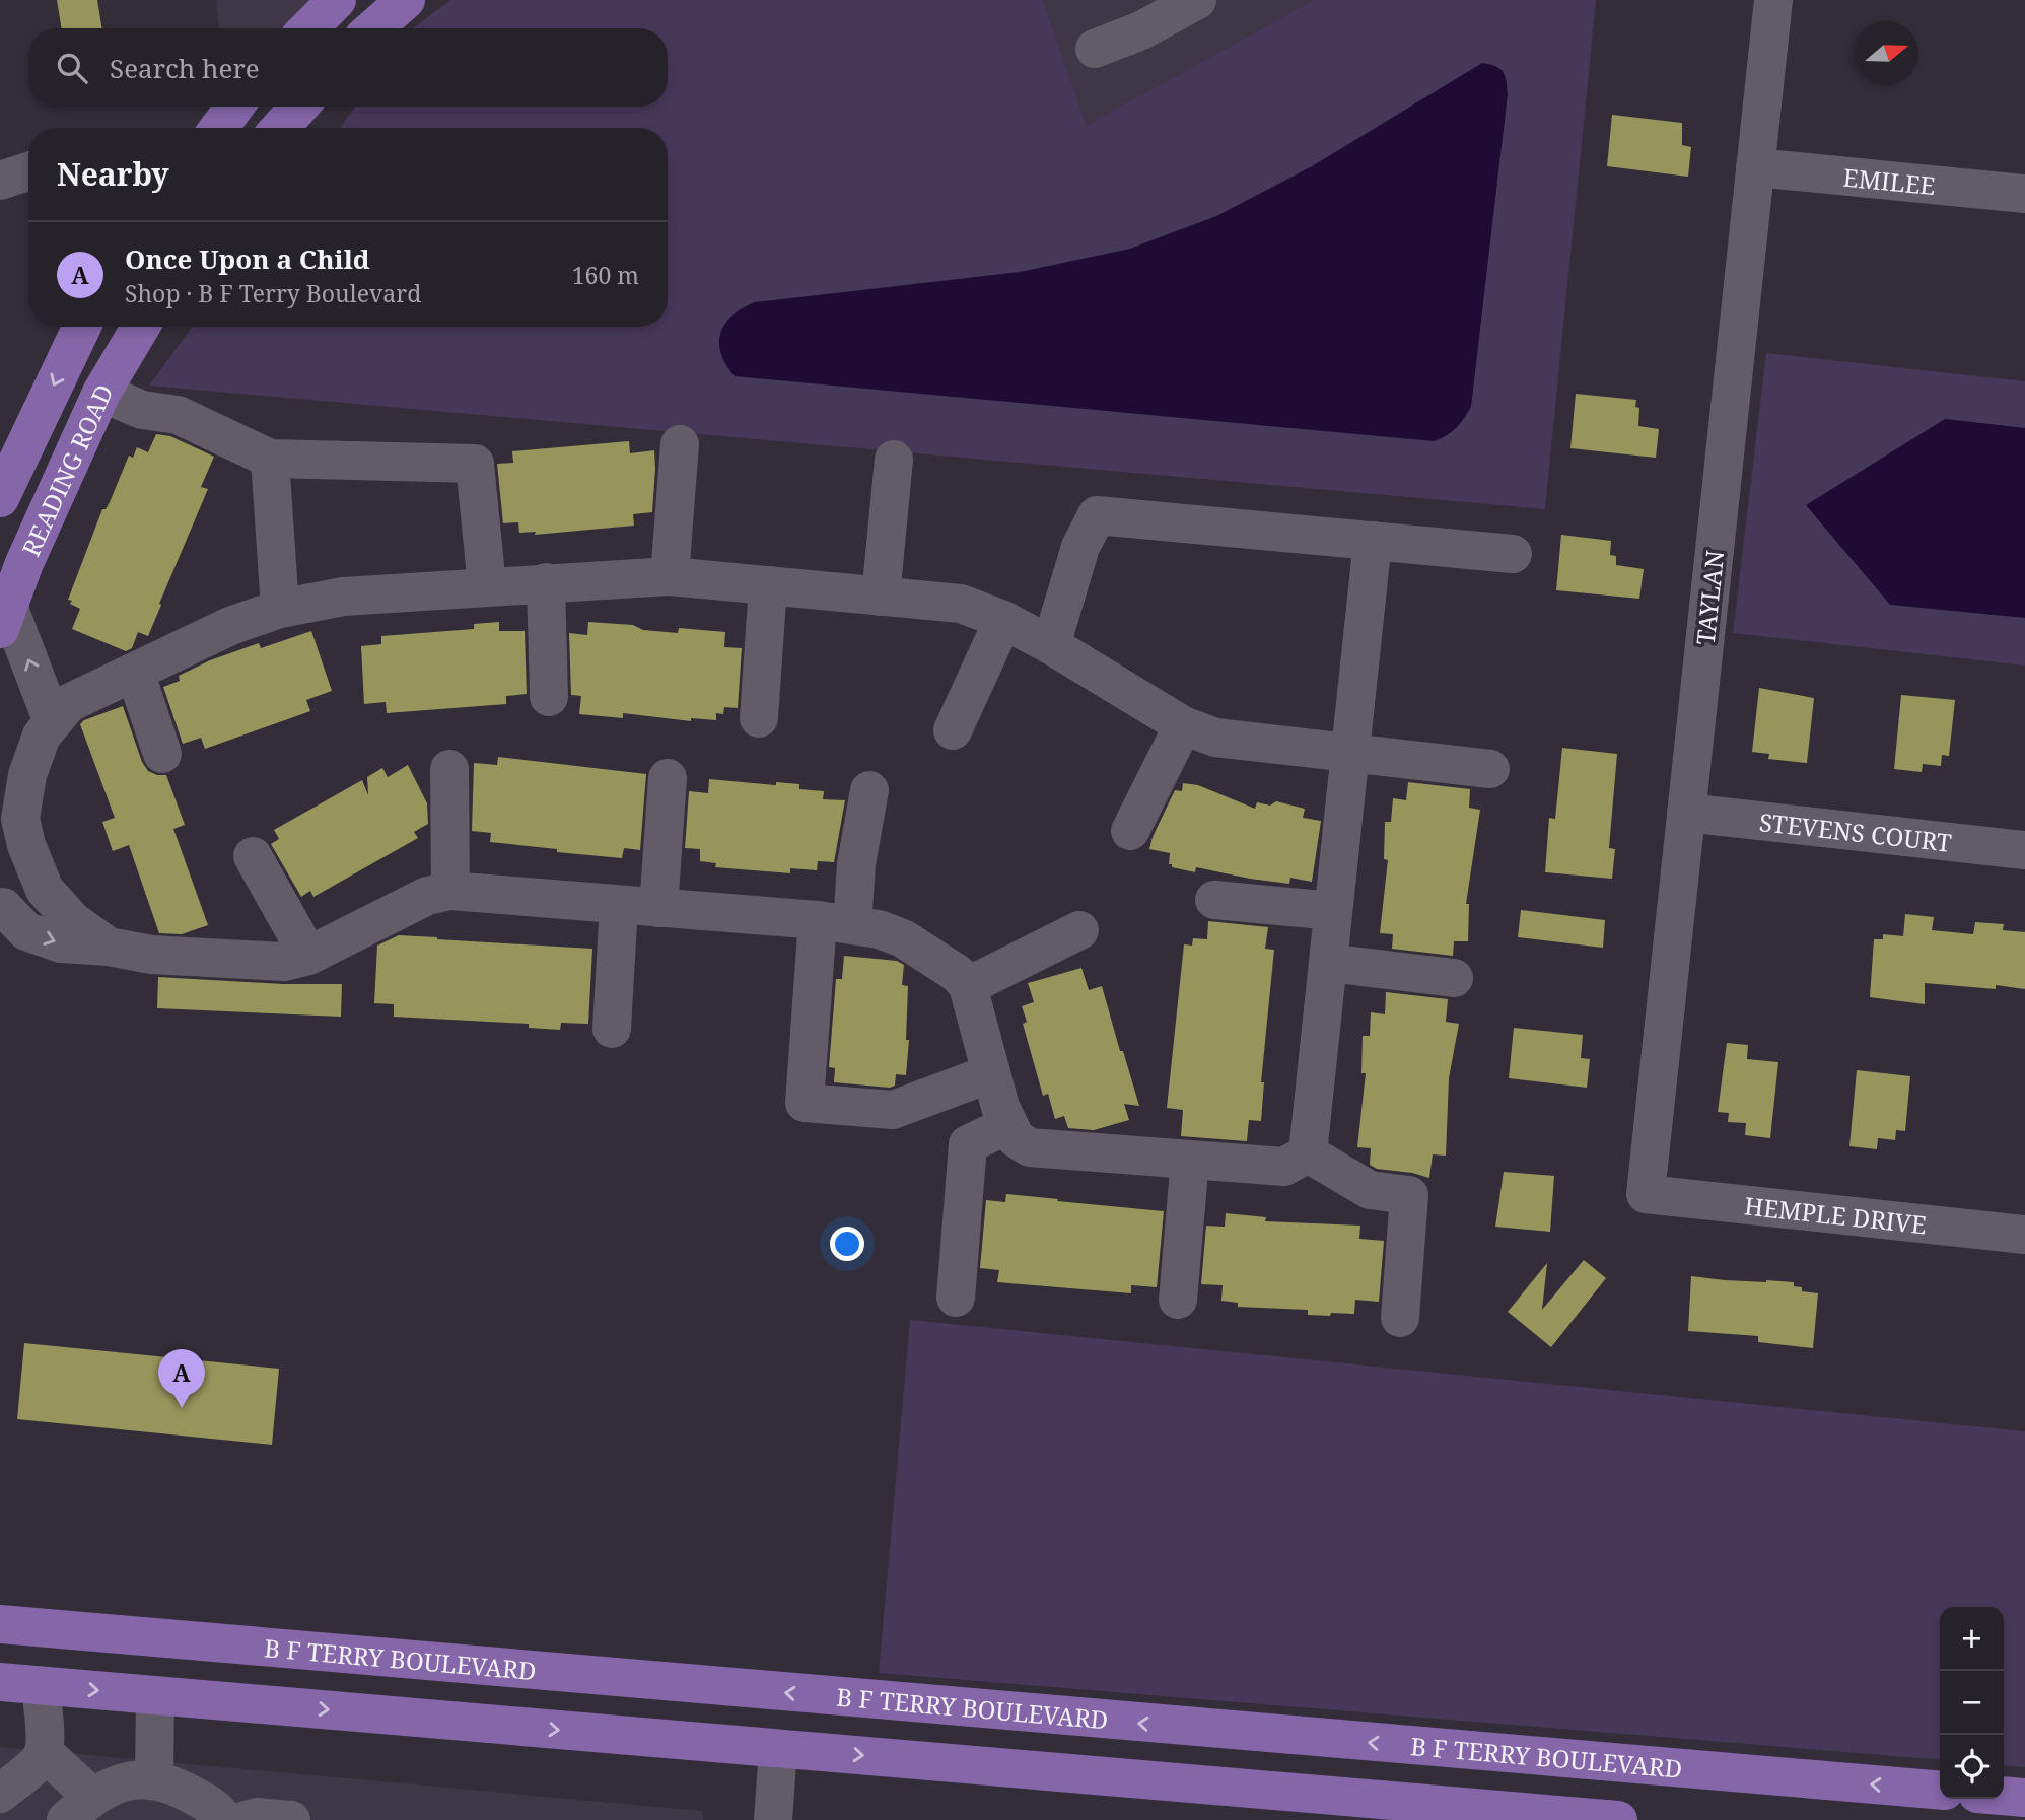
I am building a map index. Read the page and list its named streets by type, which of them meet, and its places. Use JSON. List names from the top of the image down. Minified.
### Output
{"streets":{"main road":["READING ROAD","B F TERRY BOULEVARD"],"street":["EMILEE","TAYLAN","STEVENS COURT","HEMPLE DRIVE"]},"crossings":[["EMILEE","TAYLAN"],["TAYLAN","STEVENS COURT"],["TAYLAN","HEMPLE DRIVE"]],"north":"right","page":{"search":"Search here","heading":"Nearby","list":[{"mark":"A","name":"Once Upon a Child","note":"Shop · B F Terry Boulevard","value":"160 m"}],"pins":"A","map_buttons":["+","−"]}}
